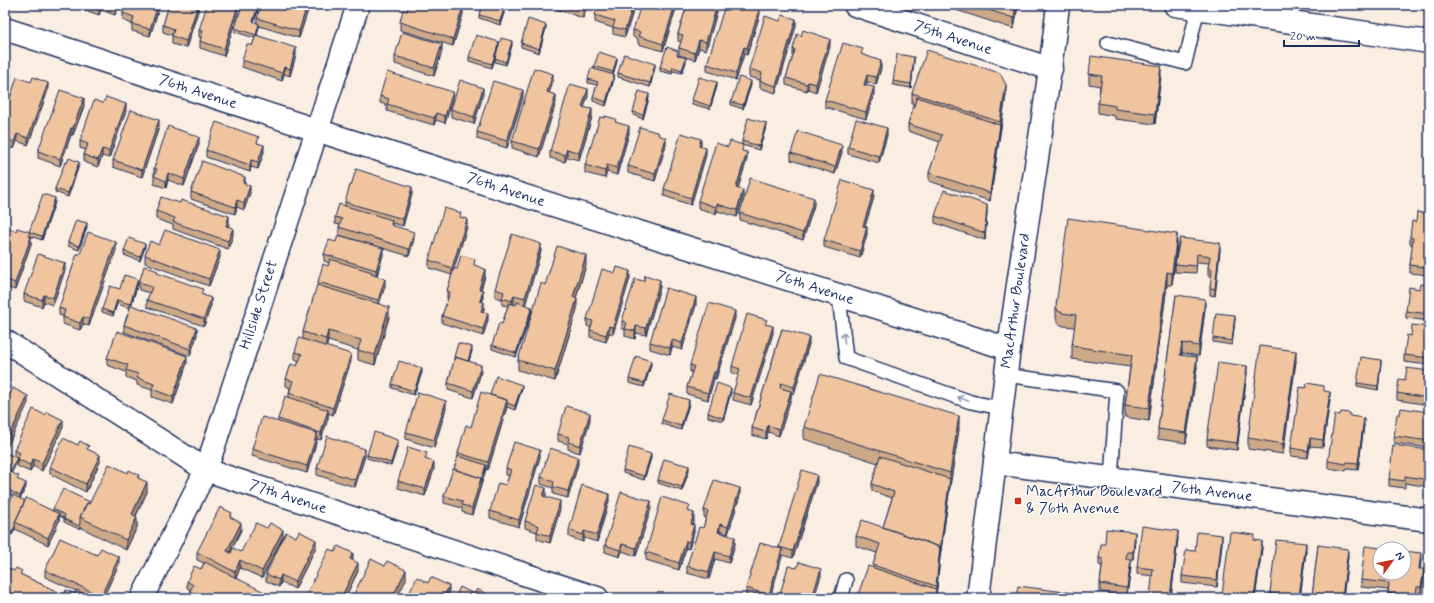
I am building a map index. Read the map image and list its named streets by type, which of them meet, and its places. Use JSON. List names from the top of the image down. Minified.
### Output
{"streets":{"street":["75th Avenue","76th Avenue","MacArthur Boulevard","Hillside Street","77th Avenue"]},"crossings":[["75th Avenue","MacArthur Boulevard"],["76th Avenue","MacArthur Boulevard"],["76th Avenue","Hillside Street"],["Hillside Street","77th Avenue"]],"places":{"transit":["MacArthur Boulevard & 76th Avenue"]},"scale_bar":"20 m","north":"top right"}
